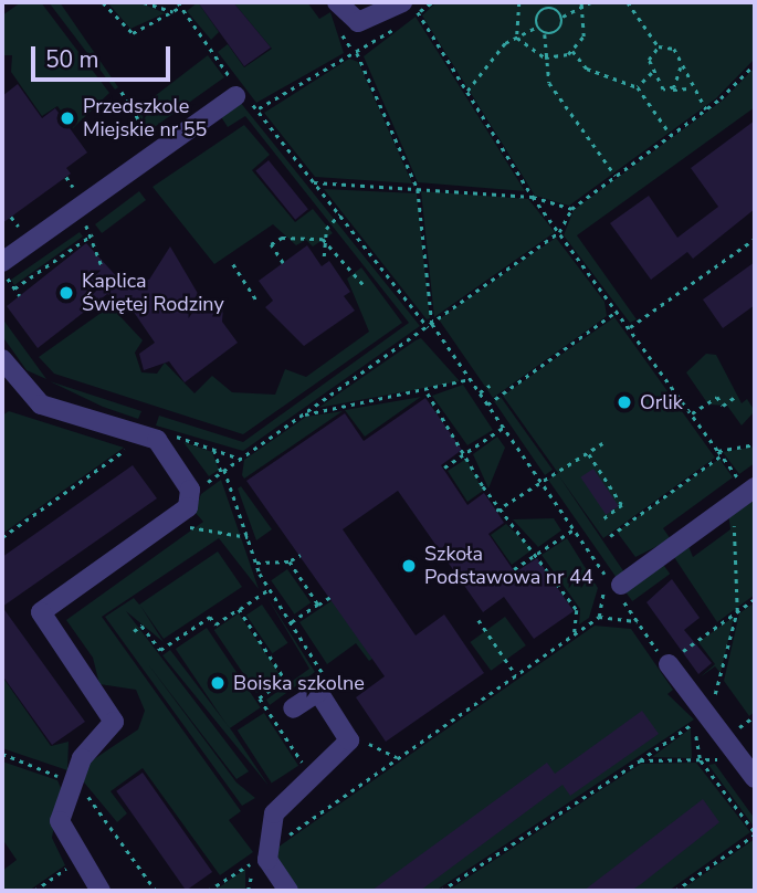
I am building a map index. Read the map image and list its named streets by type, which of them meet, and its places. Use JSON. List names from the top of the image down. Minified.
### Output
{"places":["Przedszkole Miejskie nr 55","Kaplica Świętej Rodziny","Orlik","Szkoła Podstawowa nr 44","Boiska szkolne"],"scale_bar":"50 m"}
